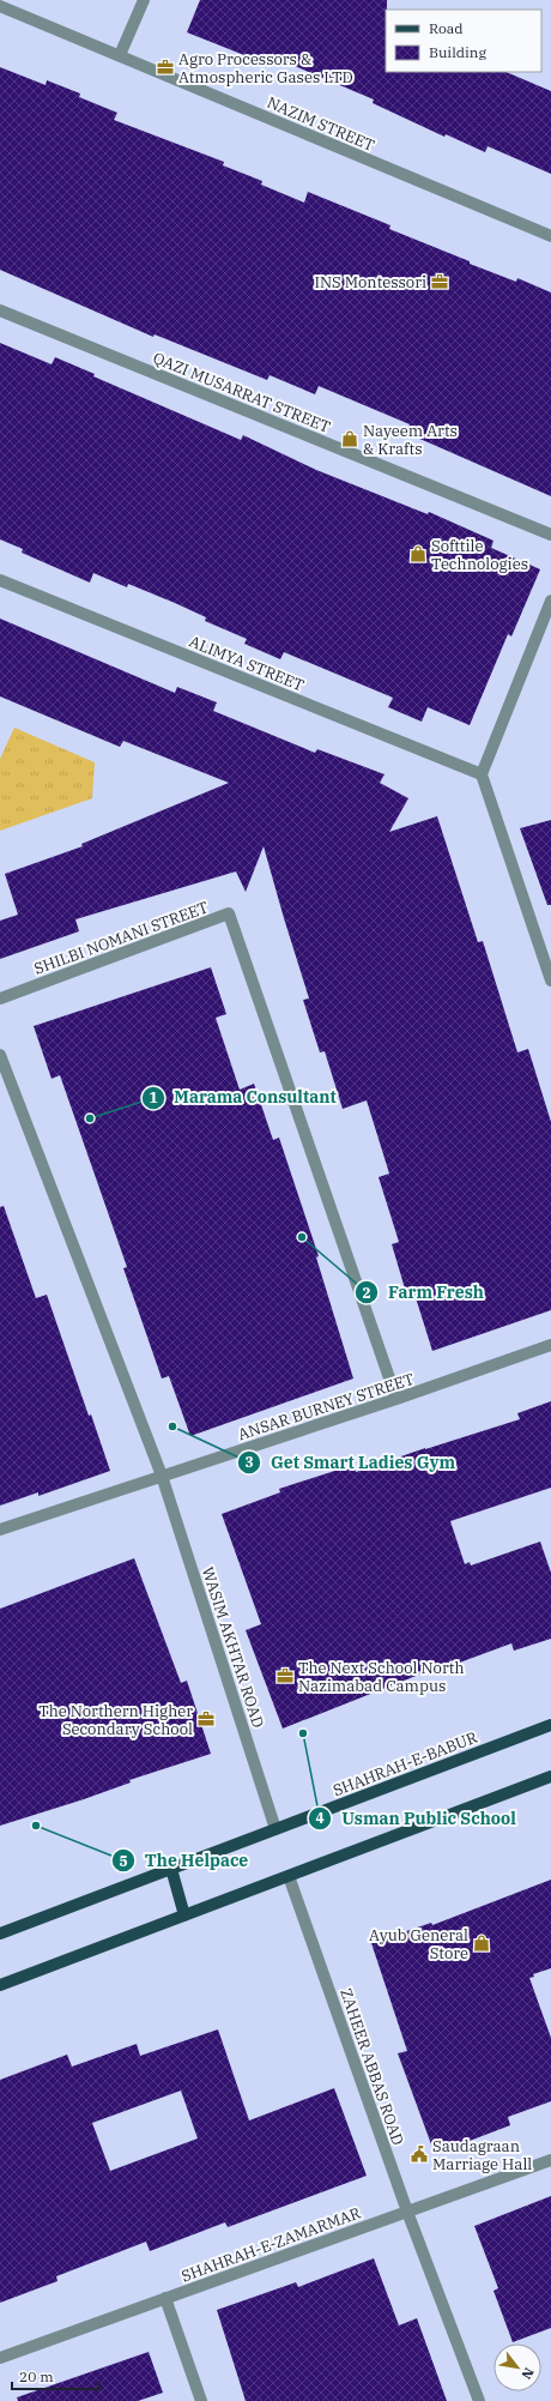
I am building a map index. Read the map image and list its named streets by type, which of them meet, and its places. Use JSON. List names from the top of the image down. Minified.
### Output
{"streets":{"main road":["SHAHRAH-E-BABUR"],"street":["NAZIM STREET","QAZI MUSARRAT STREET","ALIMYA STREET","SHILBI NOMANI STREET","ANSAR BURNEY STREET","WASIM AKHTAR ROAD","ZAHEER ABBAS ROAD","SHAHRAH-E-ZAMARMAR"]},"crossings":[["SHILBI NOMANI STREET","ANSAR BURNEY STREET"],["ANSAR BURNEY STREET","WASIM AKHTAR ROAD"],["WASIM AKHTAR ROAD","SHAHRAH-E-BABUR"],["ZAHEER ABBAS ROAD","SHAHRAH-E-ZAMARMAR"]],"places":{"office":["Agro Processors & Atmospheric Gases LTD","INS Montessori","The Next School North Nazimabad Campus","The Northern Higher Secondary School"],"shop":["Nayeem Arts & Krafts","Softtile Technologies","Ayub General Store"],"other":["Marama Consultant","Farm Fresh","Get Smart Ladies Gym","Usman Public School","The Helpace"],"public building":["Saudagraan Marriage Hall"]},"legend":["Road","Building"],"scale_bar":"20 m","north":"bottom right"}
